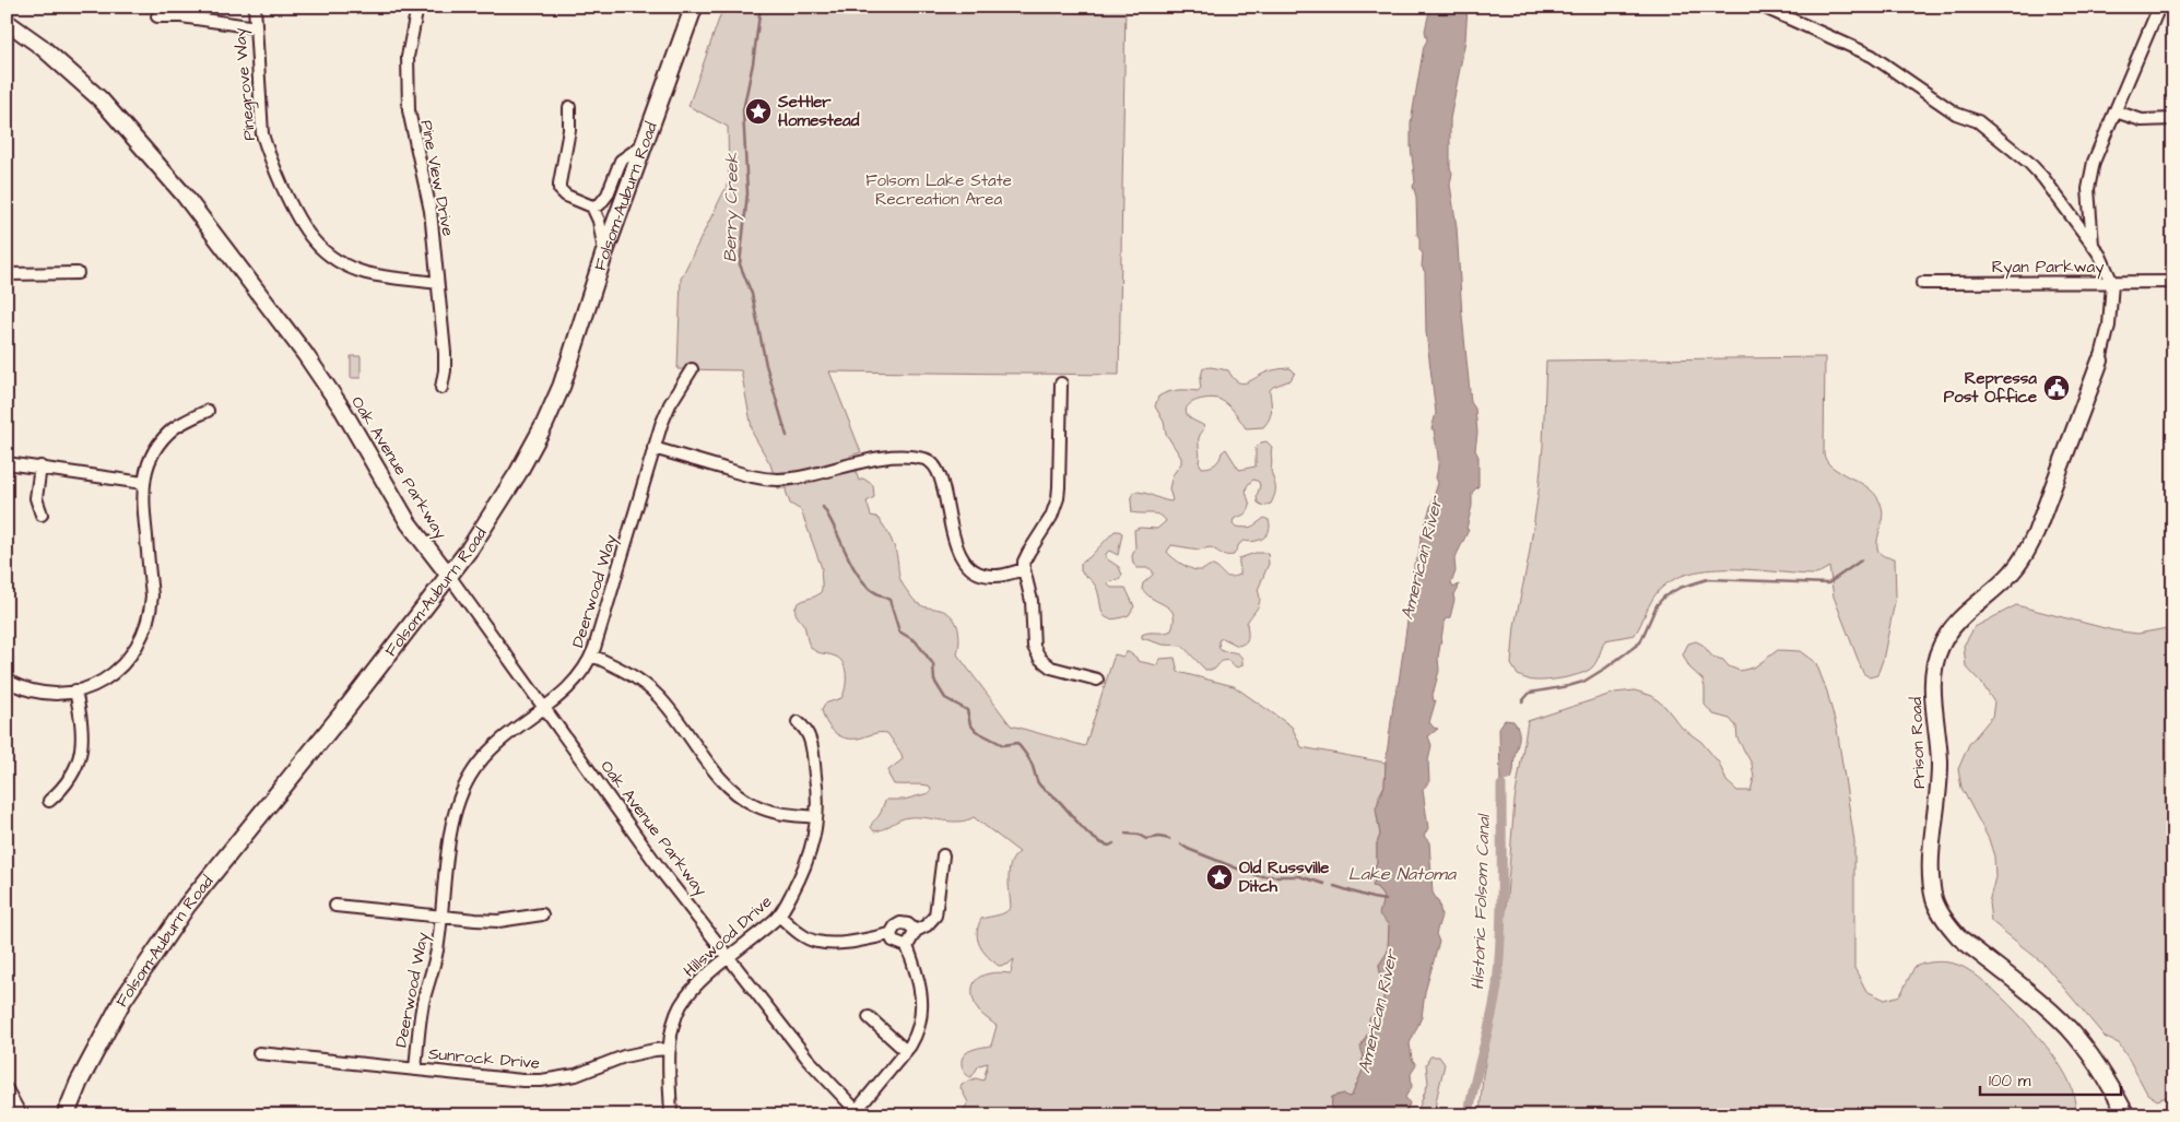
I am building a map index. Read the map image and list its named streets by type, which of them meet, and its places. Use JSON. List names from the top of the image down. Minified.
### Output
{"streets":{"main road":["Folsom-Auburn Road"],"street":["Pinegrove Way","Pine View Drive","Ryan Parkway","Oak Avenue Parkway","Deerwood Way","Prison Road","Hillswood Drive","Sunrock Drive"]},"crossings":[["Pinegrove Way","Pine View Drive"],["Folsom-Auburn Road","Oak Avenue Parkway"],["Ryan Parkway","Prison Road"],["Oak Avenue Parkway","Deerwood Way"],["Oak Avenue Parkway","Hillswood Drive"],["Deerwood Way","Sunrock Drive"],["Hillswood Drive","Sunrock Drive"]],"water":["Berry Creek","American River","Lake Natoma","Historic Folsom Canal"],"parks":["Folsom Lake State Recreation Area"],"places":{"place":["Settler Homestead","Old Russville Ditch"],"public building":["Repressa Post Office"]},"scale_bar":"100 m"}
